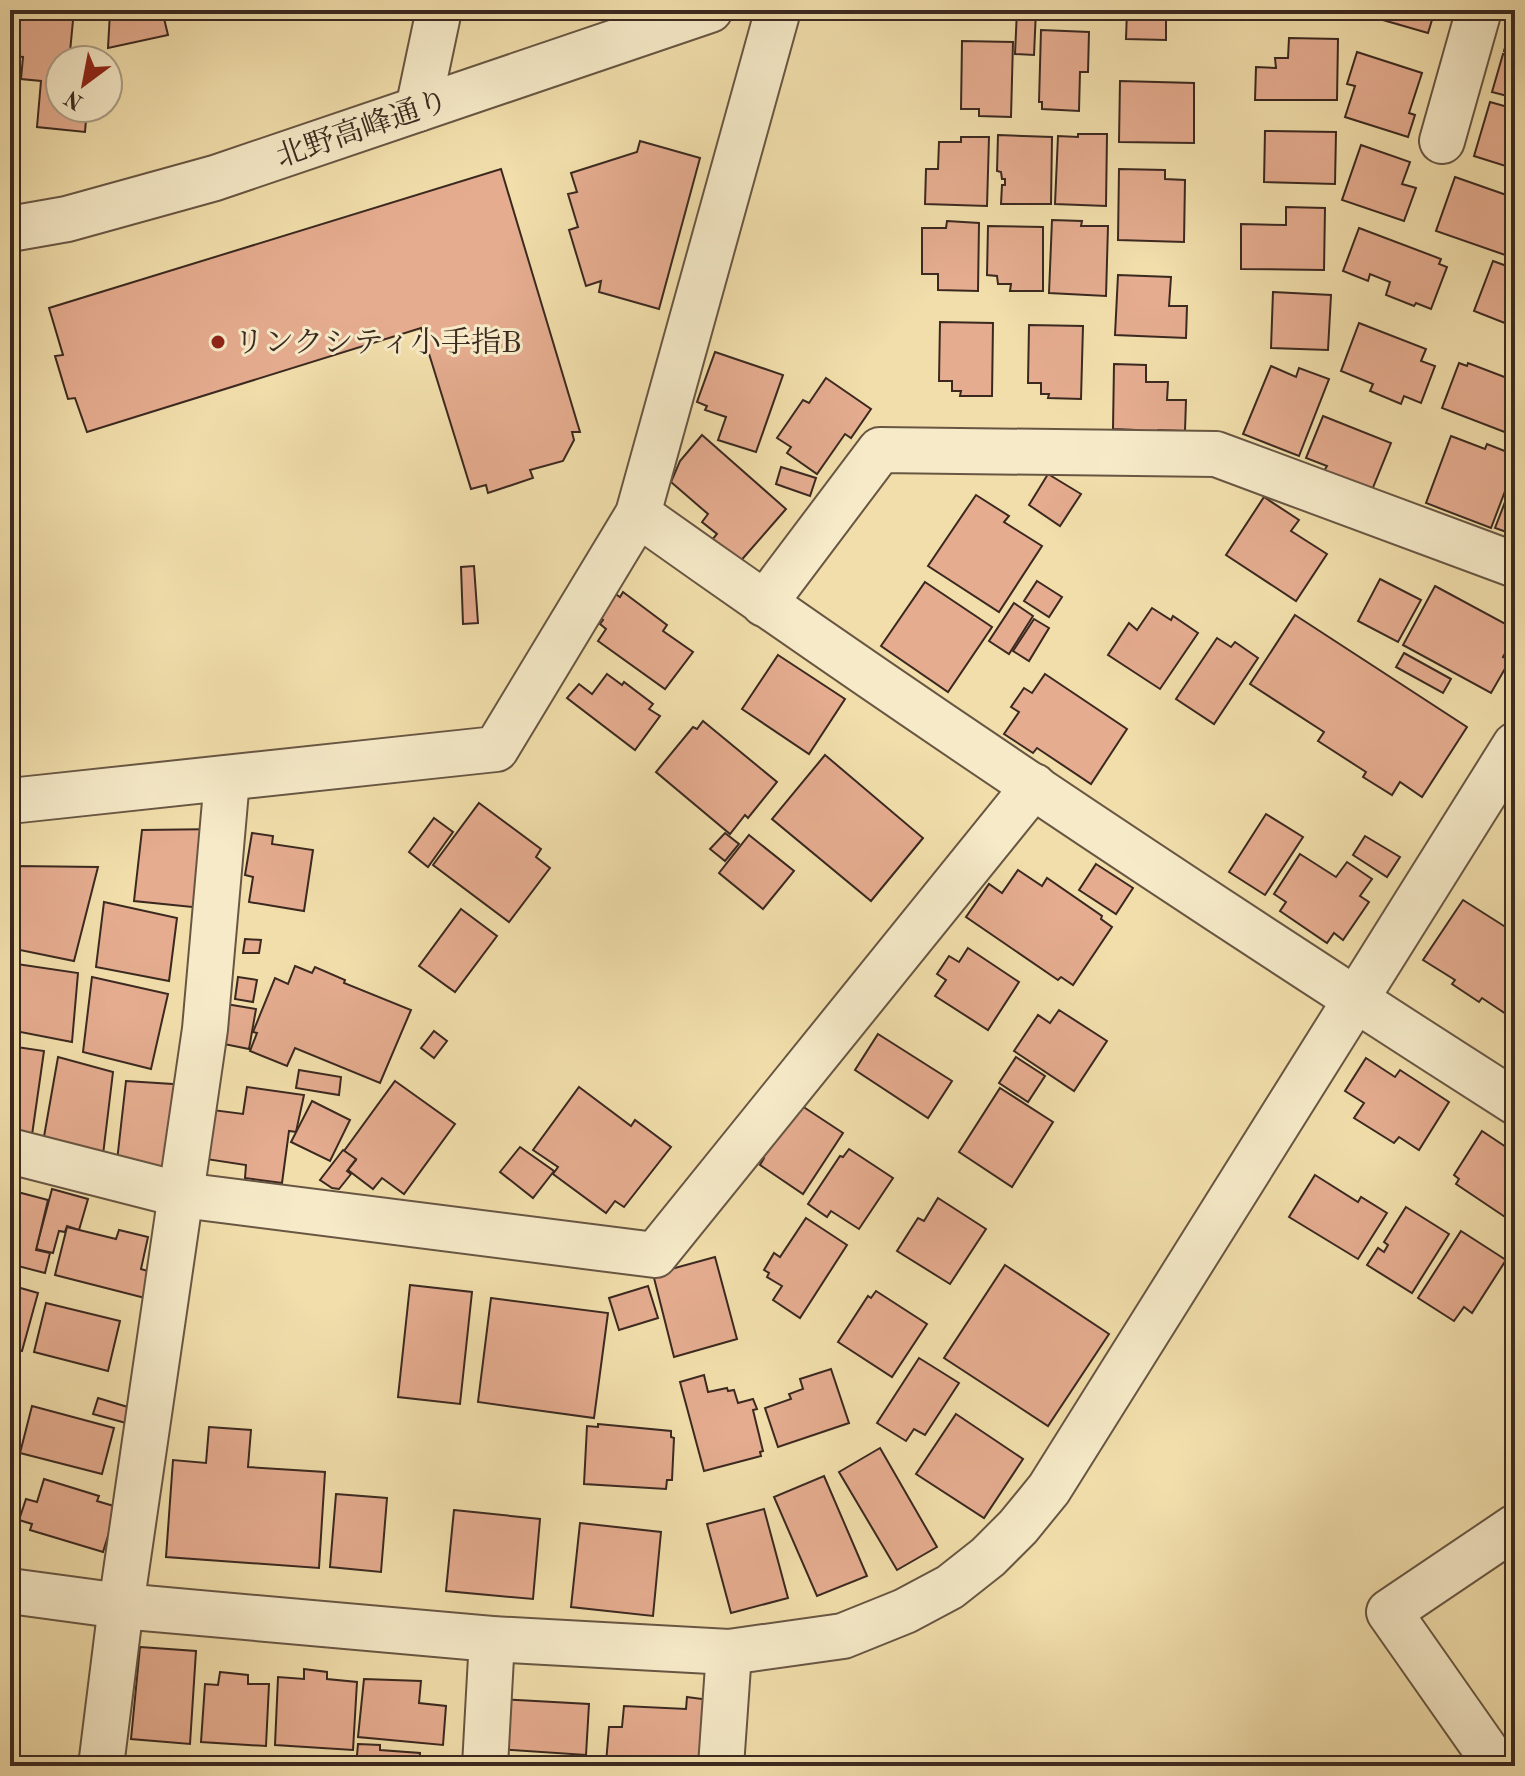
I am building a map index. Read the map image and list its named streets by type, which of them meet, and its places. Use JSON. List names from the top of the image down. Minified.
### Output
{"streets":{"street":["北野高峰通り"]},"places":["リンクシティ小手指B"],"north":"bottom left"}
